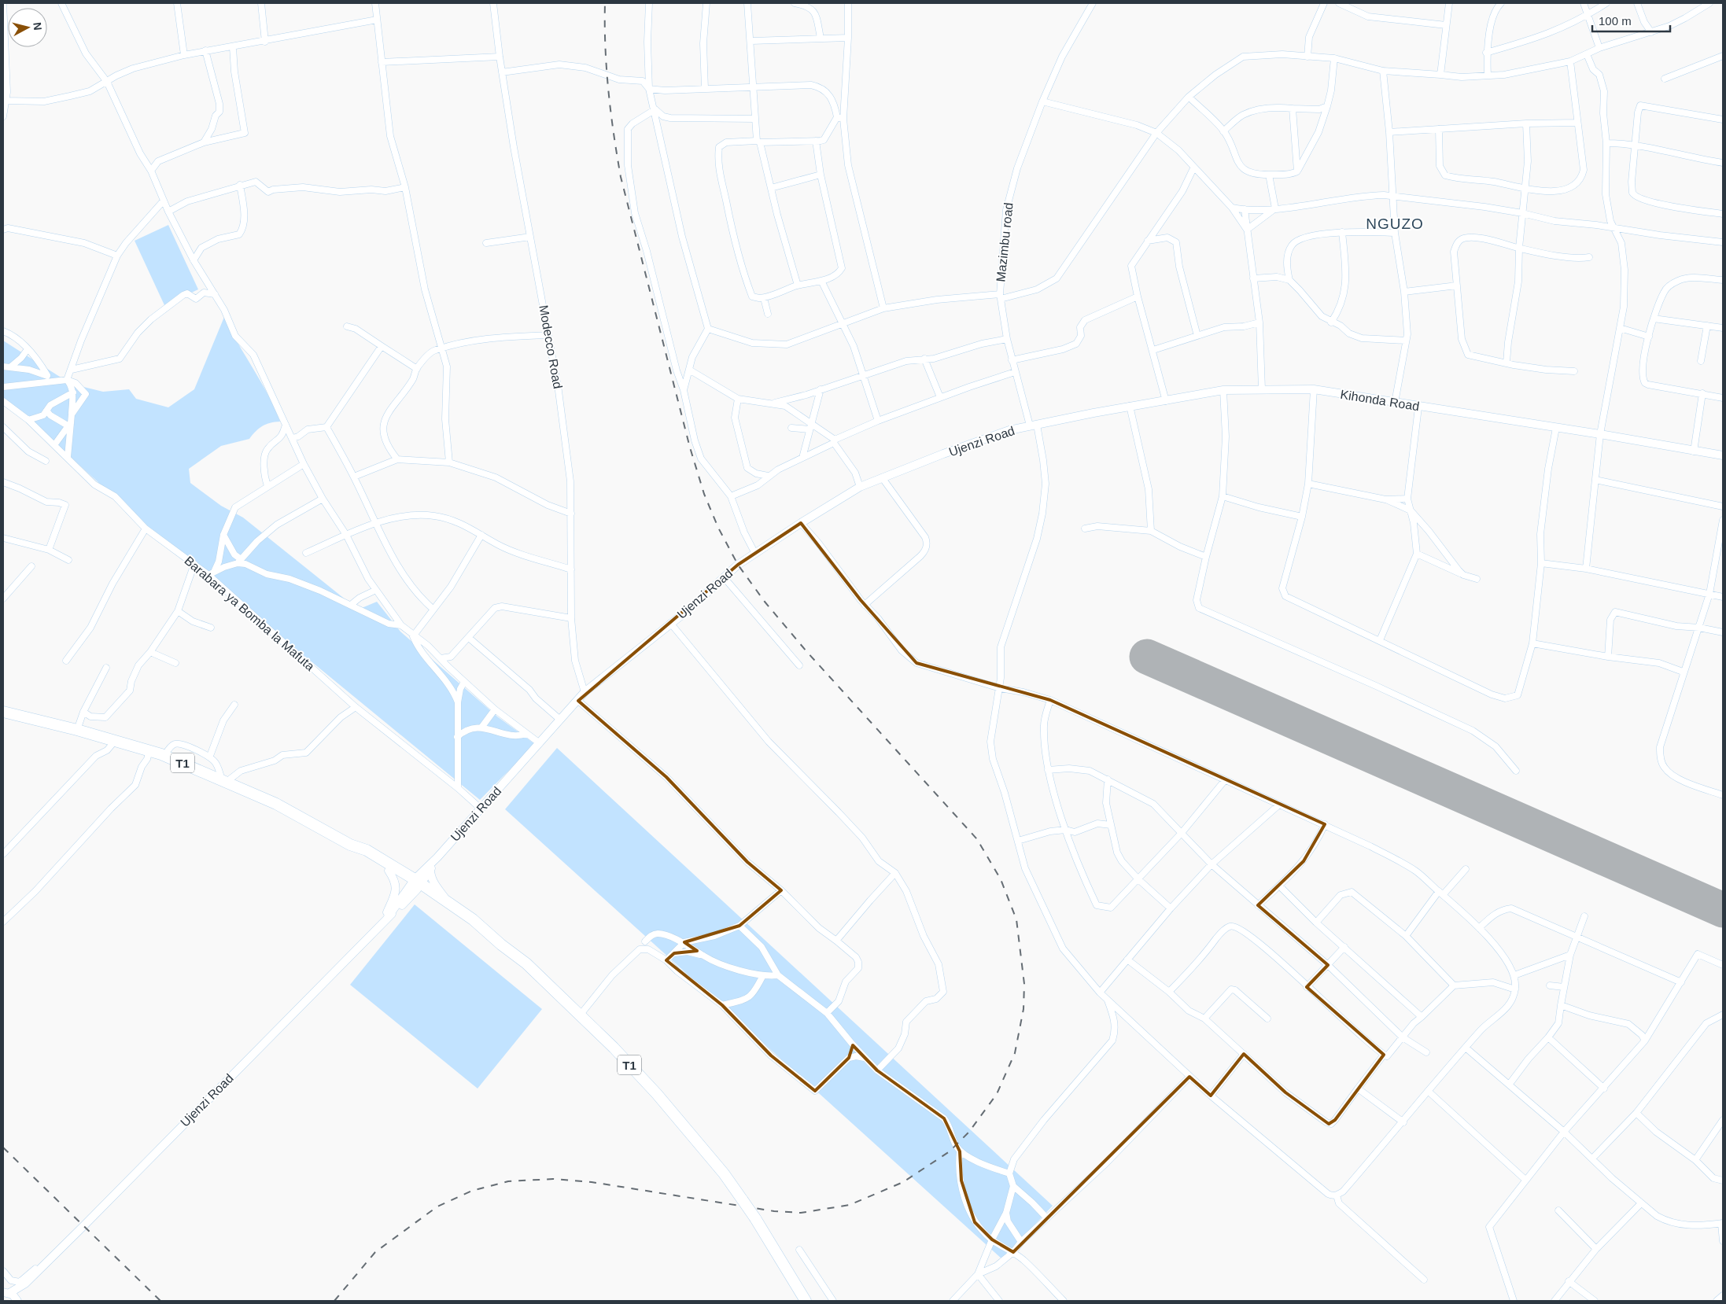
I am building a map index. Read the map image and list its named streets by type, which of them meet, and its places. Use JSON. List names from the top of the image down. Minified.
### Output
{"streets":{"highway":["T1"],"street":["Mazimbu road","Modecco Road","Kihonda Road","Ujenzi Road","Barabara ya Bomba la Mafuta"]},"crossings":[["Mazimbu road","Kihonda Road"],["Mazimbu road","Ujenzi Road"],["Modecco Road","Ujenzi Road"],["Kihonda Road","Ujenzi Road"],["Ujenzi Road","Barabara ya Bomba la Mafuta"],["Ujenzi Road","T1"]],"districts":["NGUZO"],"scale_bar":"100 m","north":"right"}
